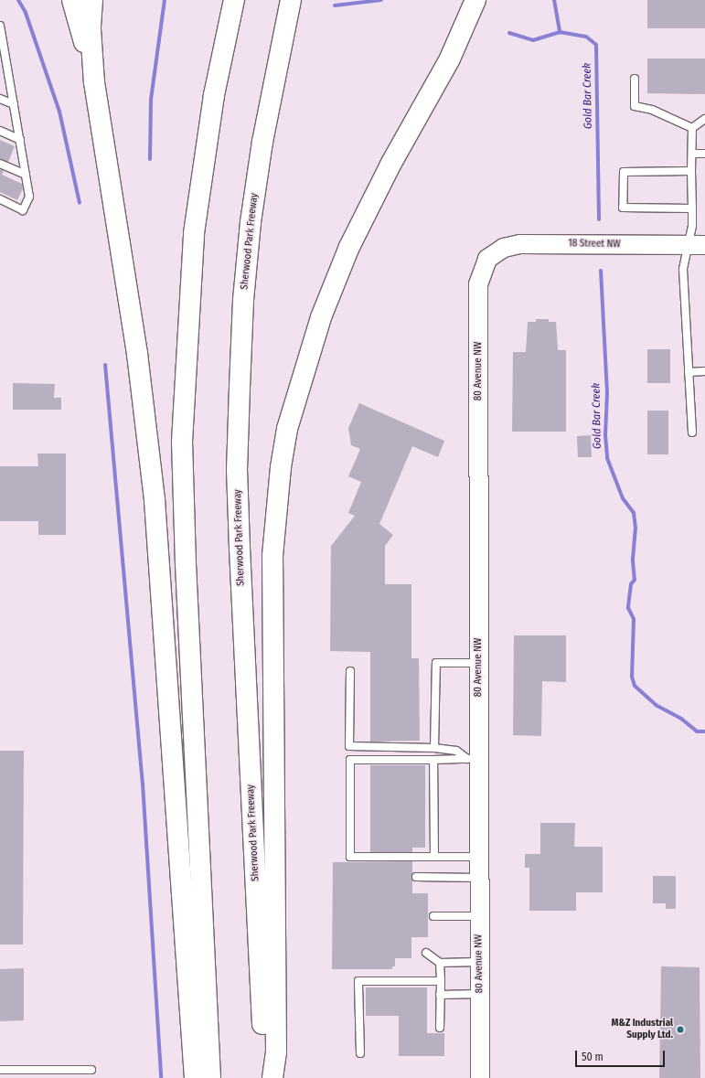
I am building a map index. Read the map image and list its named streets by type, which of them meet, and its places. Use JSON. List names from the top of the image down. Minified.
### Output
{"streets":{"highway":["Sherwood Park Freeway"],"street":["18 Street NW","80 Avenue NW"]},"crossings":[["18 Street NW","80 Avenue NW"]],"water":["Gold Bar Creek"],"places":["M&Z Industrial Supply Ltd."],"scale_bar":"50 m"}
